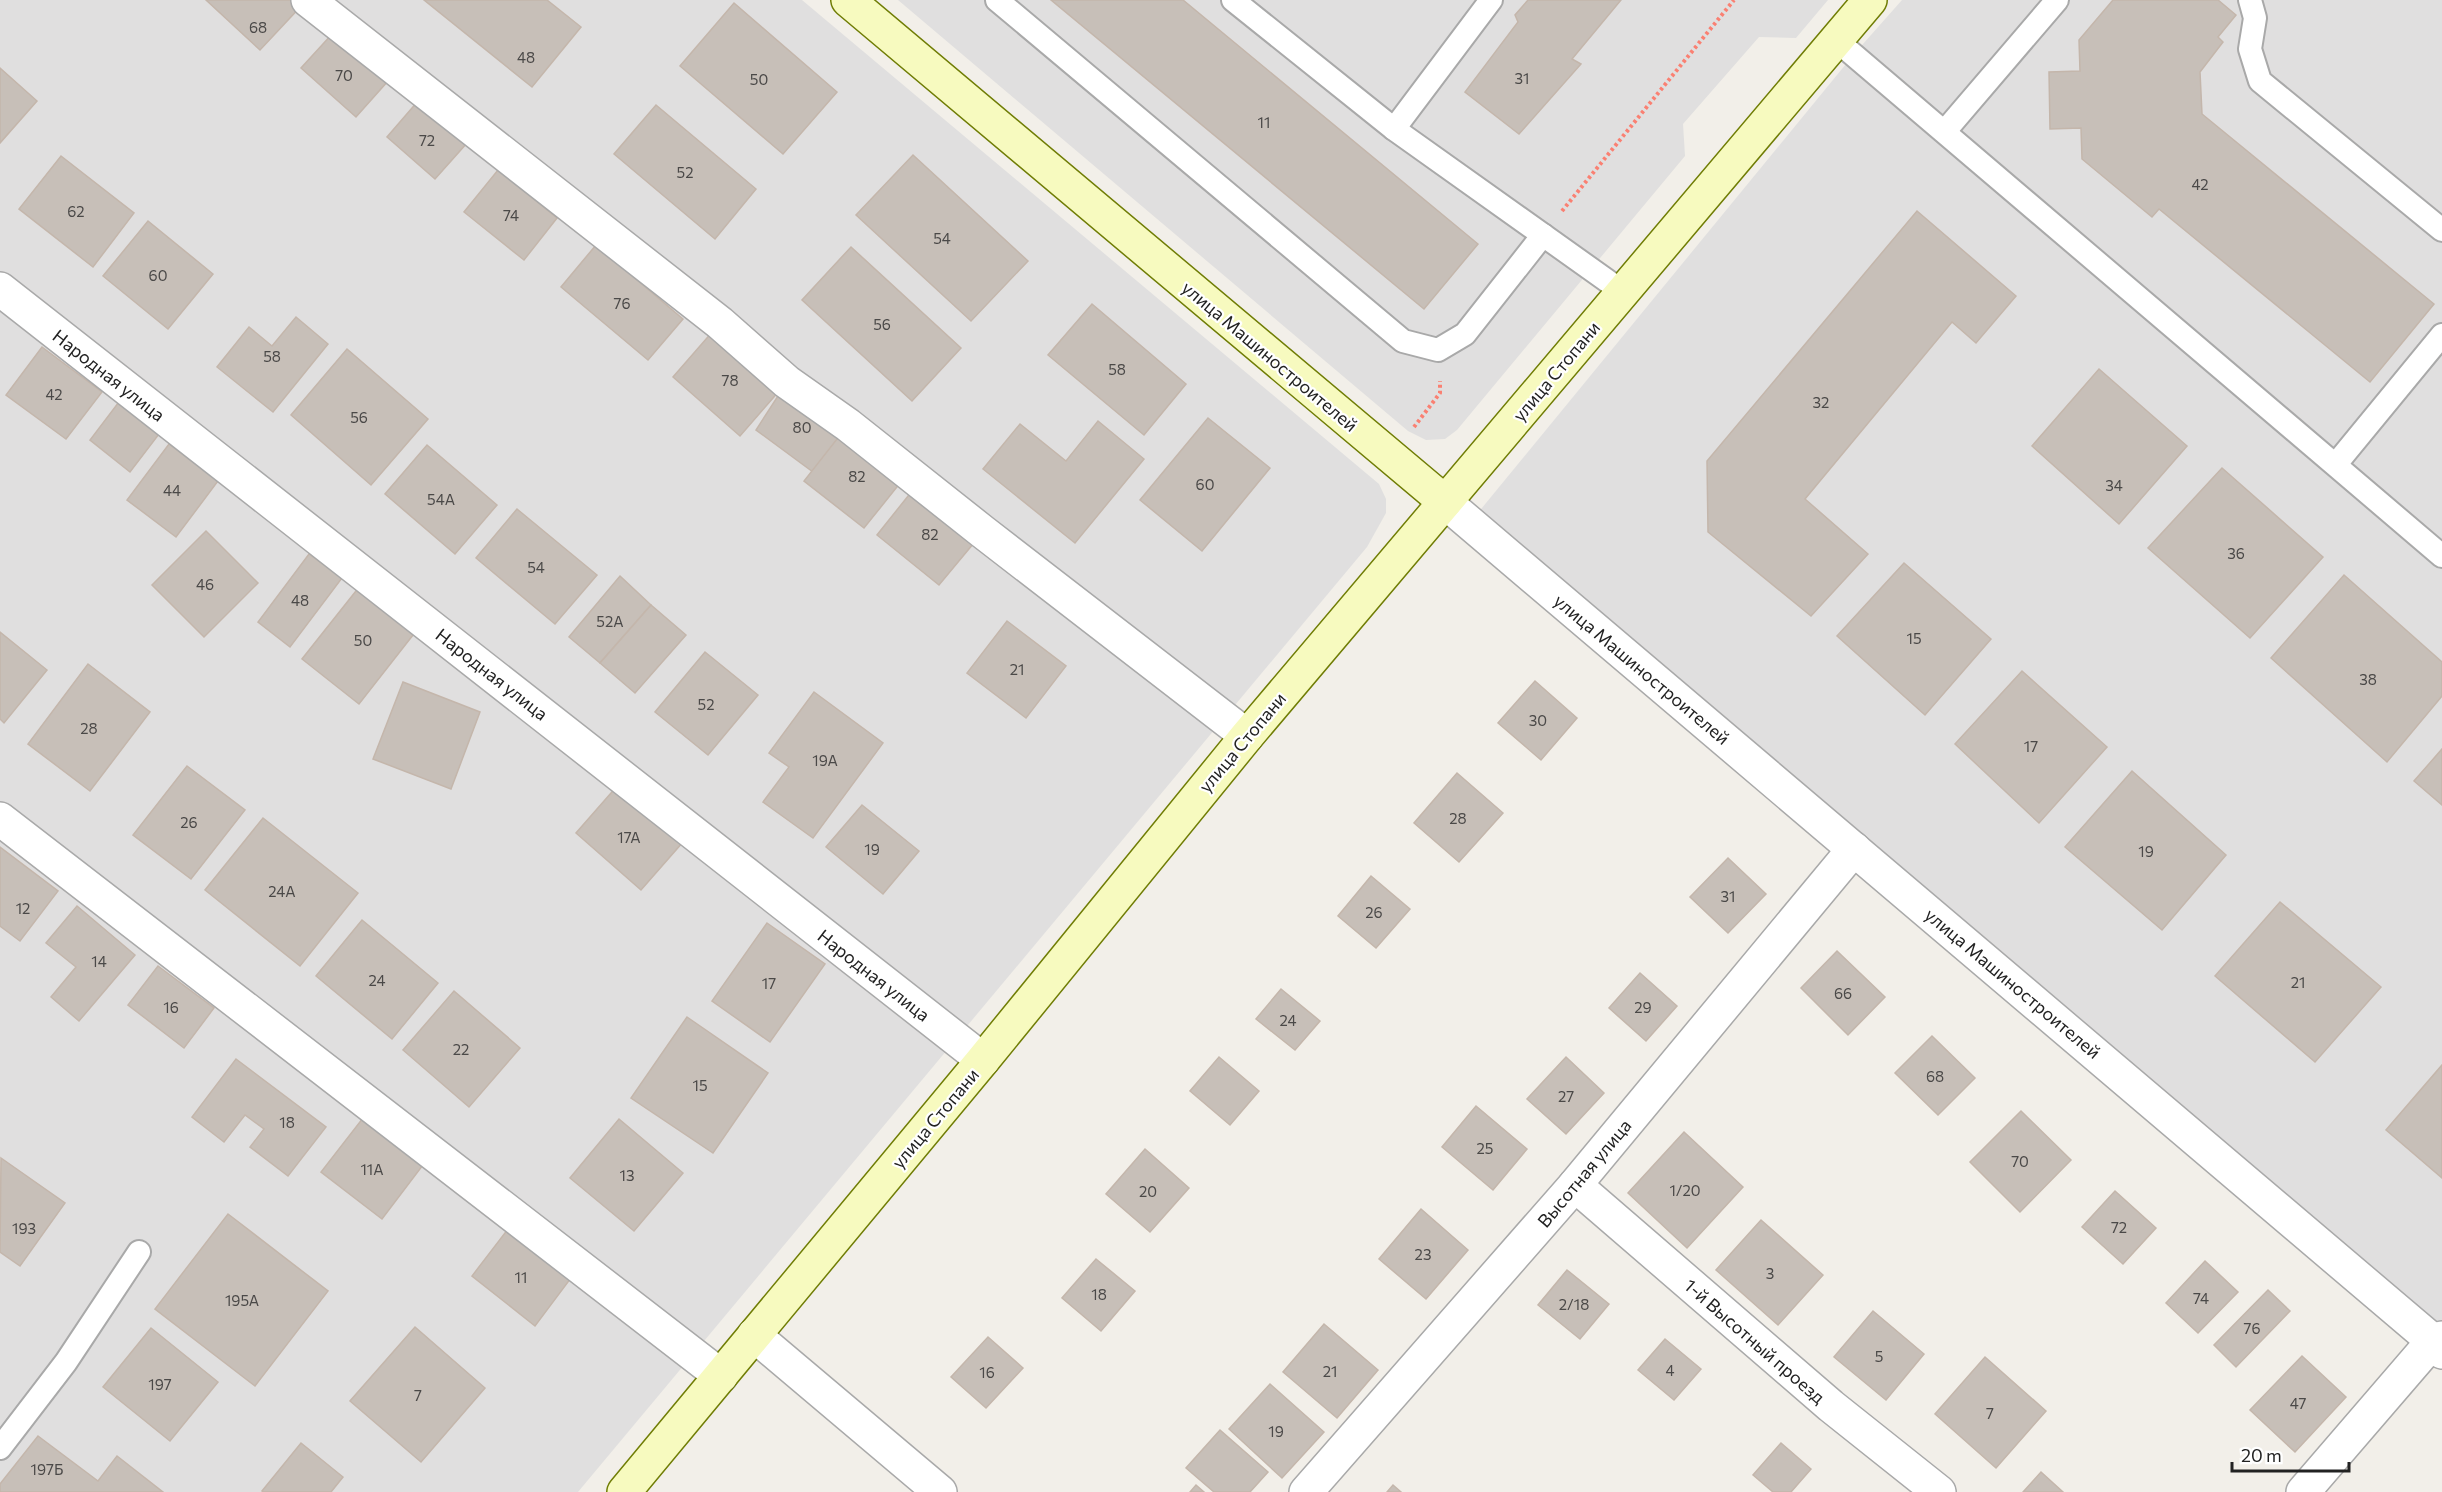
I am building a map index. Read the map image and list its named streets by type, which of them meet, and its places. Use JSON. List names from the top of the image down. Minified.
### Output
{"streets":{"street":["улица Машиностроителей","улица Стопани","Народная улица","Высотная улица","1-й Высотный проезд"]},"crossings":[["улица Машиностроителей","улица Стопани"],["улица Машиностроителей","Высотная улица"],["улица Стопани","Народная улица"],["Высотная улица","1-й Высотный проезд"]],"house_numbers":["68","48","70","31","50","11","72","52","42","62","74","54","60","76","56","58","58","78","42","32","56","80","82","60","34","44","54А","82","36","54","46","48","52А","15","50","21","38","52","30","28","17","19А","28","26","17А","19","19","24А","31","12","26","14","24","21","17","66","16","29","24","22","68","15","27","18","25","70","11А","13","1/20","20","72","193","23","3","11","18","74","195А","2/18","76","5","4","21","16","197","7","47","7","19","197Б"],"scale_bar":"20 m"}
